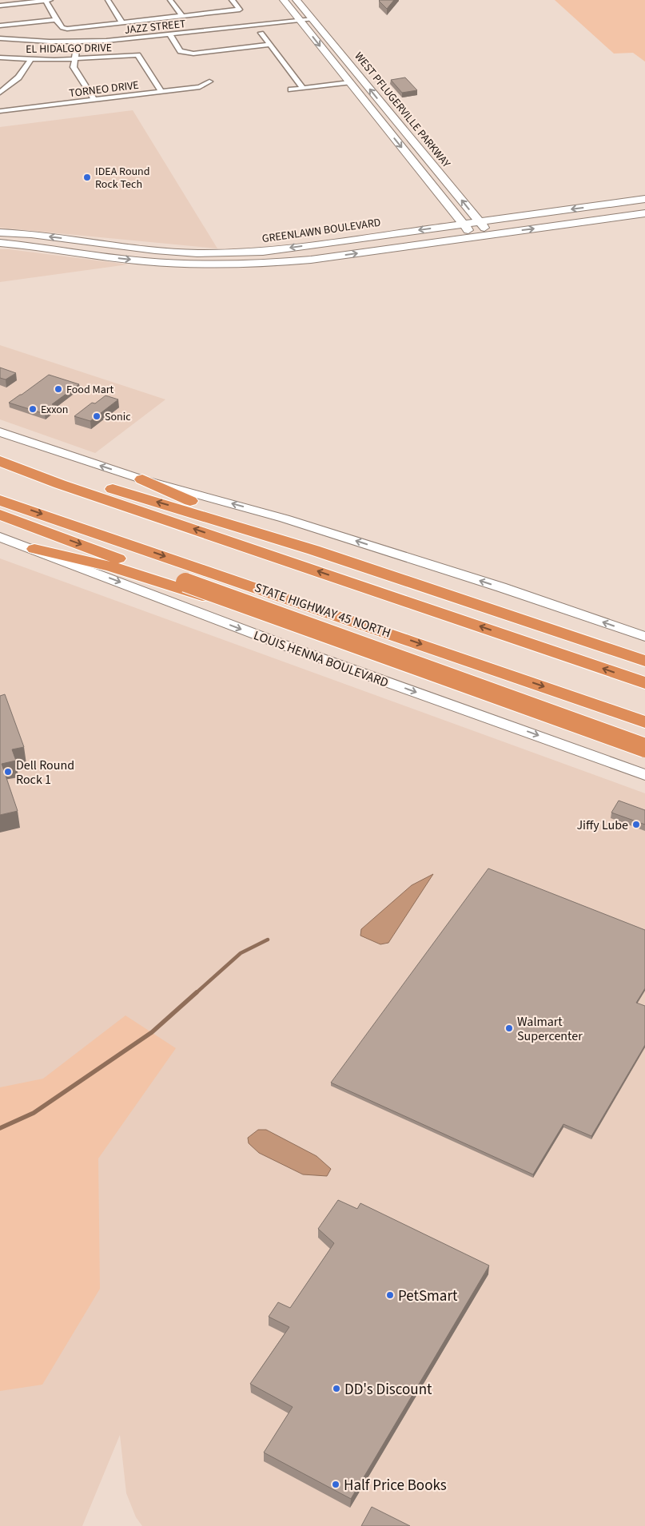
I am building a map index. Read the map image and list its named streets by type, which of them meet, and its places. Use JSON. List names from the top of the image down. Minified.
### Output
{"streets":{"highway":["STATE HIGHWAY 45 NORTH"],"main road":["WEST PFLUGERVILLE PARKWAY","GREENLAWN BOULEVARD","LOUIS HENNA BOULEVARD"],"street":["JAZZ STREET","EL HIDALGO DRIVE","TORNEO DRIVE"]},"crossings":[["JAZZ STREET","WEST PFLUGERVILLE PARKWAY"],["EL HIDALGO DRIVE","TORNEO DRIVE"],["WEST PFLUGERVILLE PARKWAY","GREENLAWN BOULEVARD"]],"places":["IDEA Round Rock Tech","Food Mart","Exxon","Sonic","Dell Round Rock 1","Jiffy Lube","Walmart Supercenter","PetSmart","DD's Discount","Half Price Books"]}
